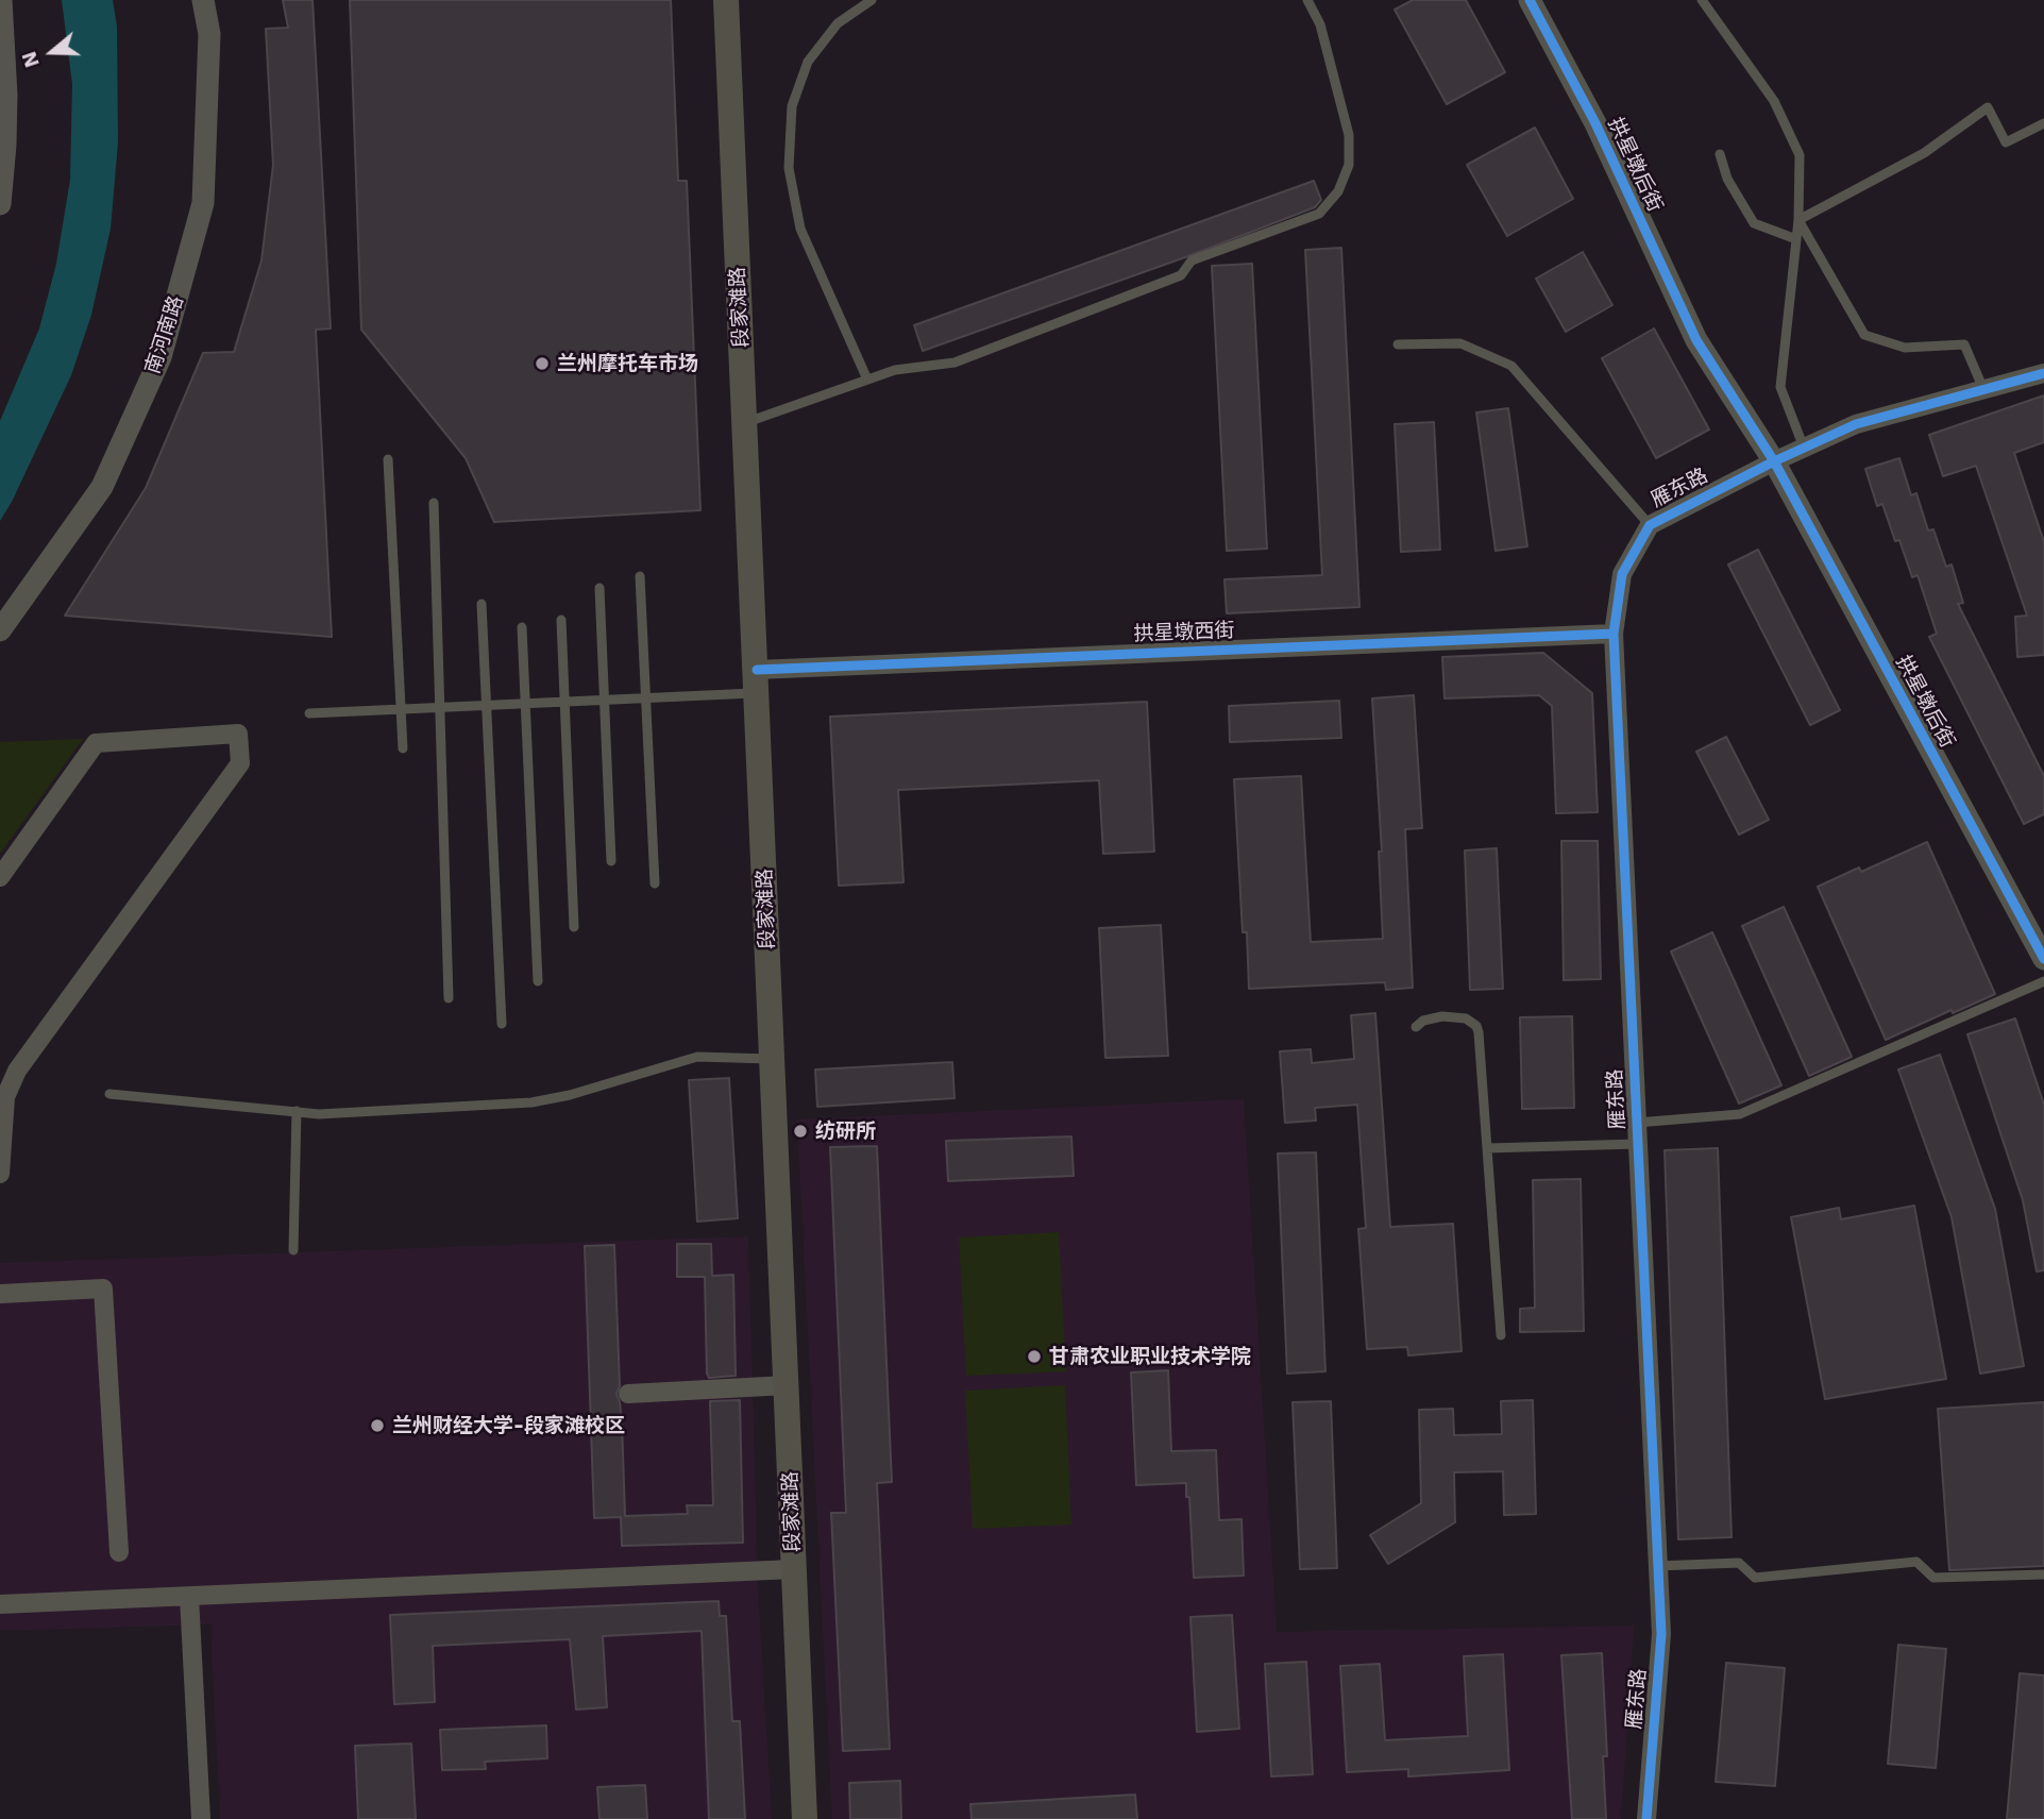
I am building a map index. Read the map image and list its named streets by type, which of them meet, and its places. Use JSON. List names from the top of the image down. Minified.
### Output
{"streets":{"main road":["段家滩路"],"street":["拱星墩后街","南河南路","雁东路","拱星墩西街"]},"crossings":[["拱星墩后街","雁东路"],["段家滩路","拱星墩西街"],["雁东路","拱星墩西街"]],"places":["兰州摩托车市场","纺研所","甘肃农业职业技术学院","兰州财经大学-段家滩校区"],"north":"left"}
